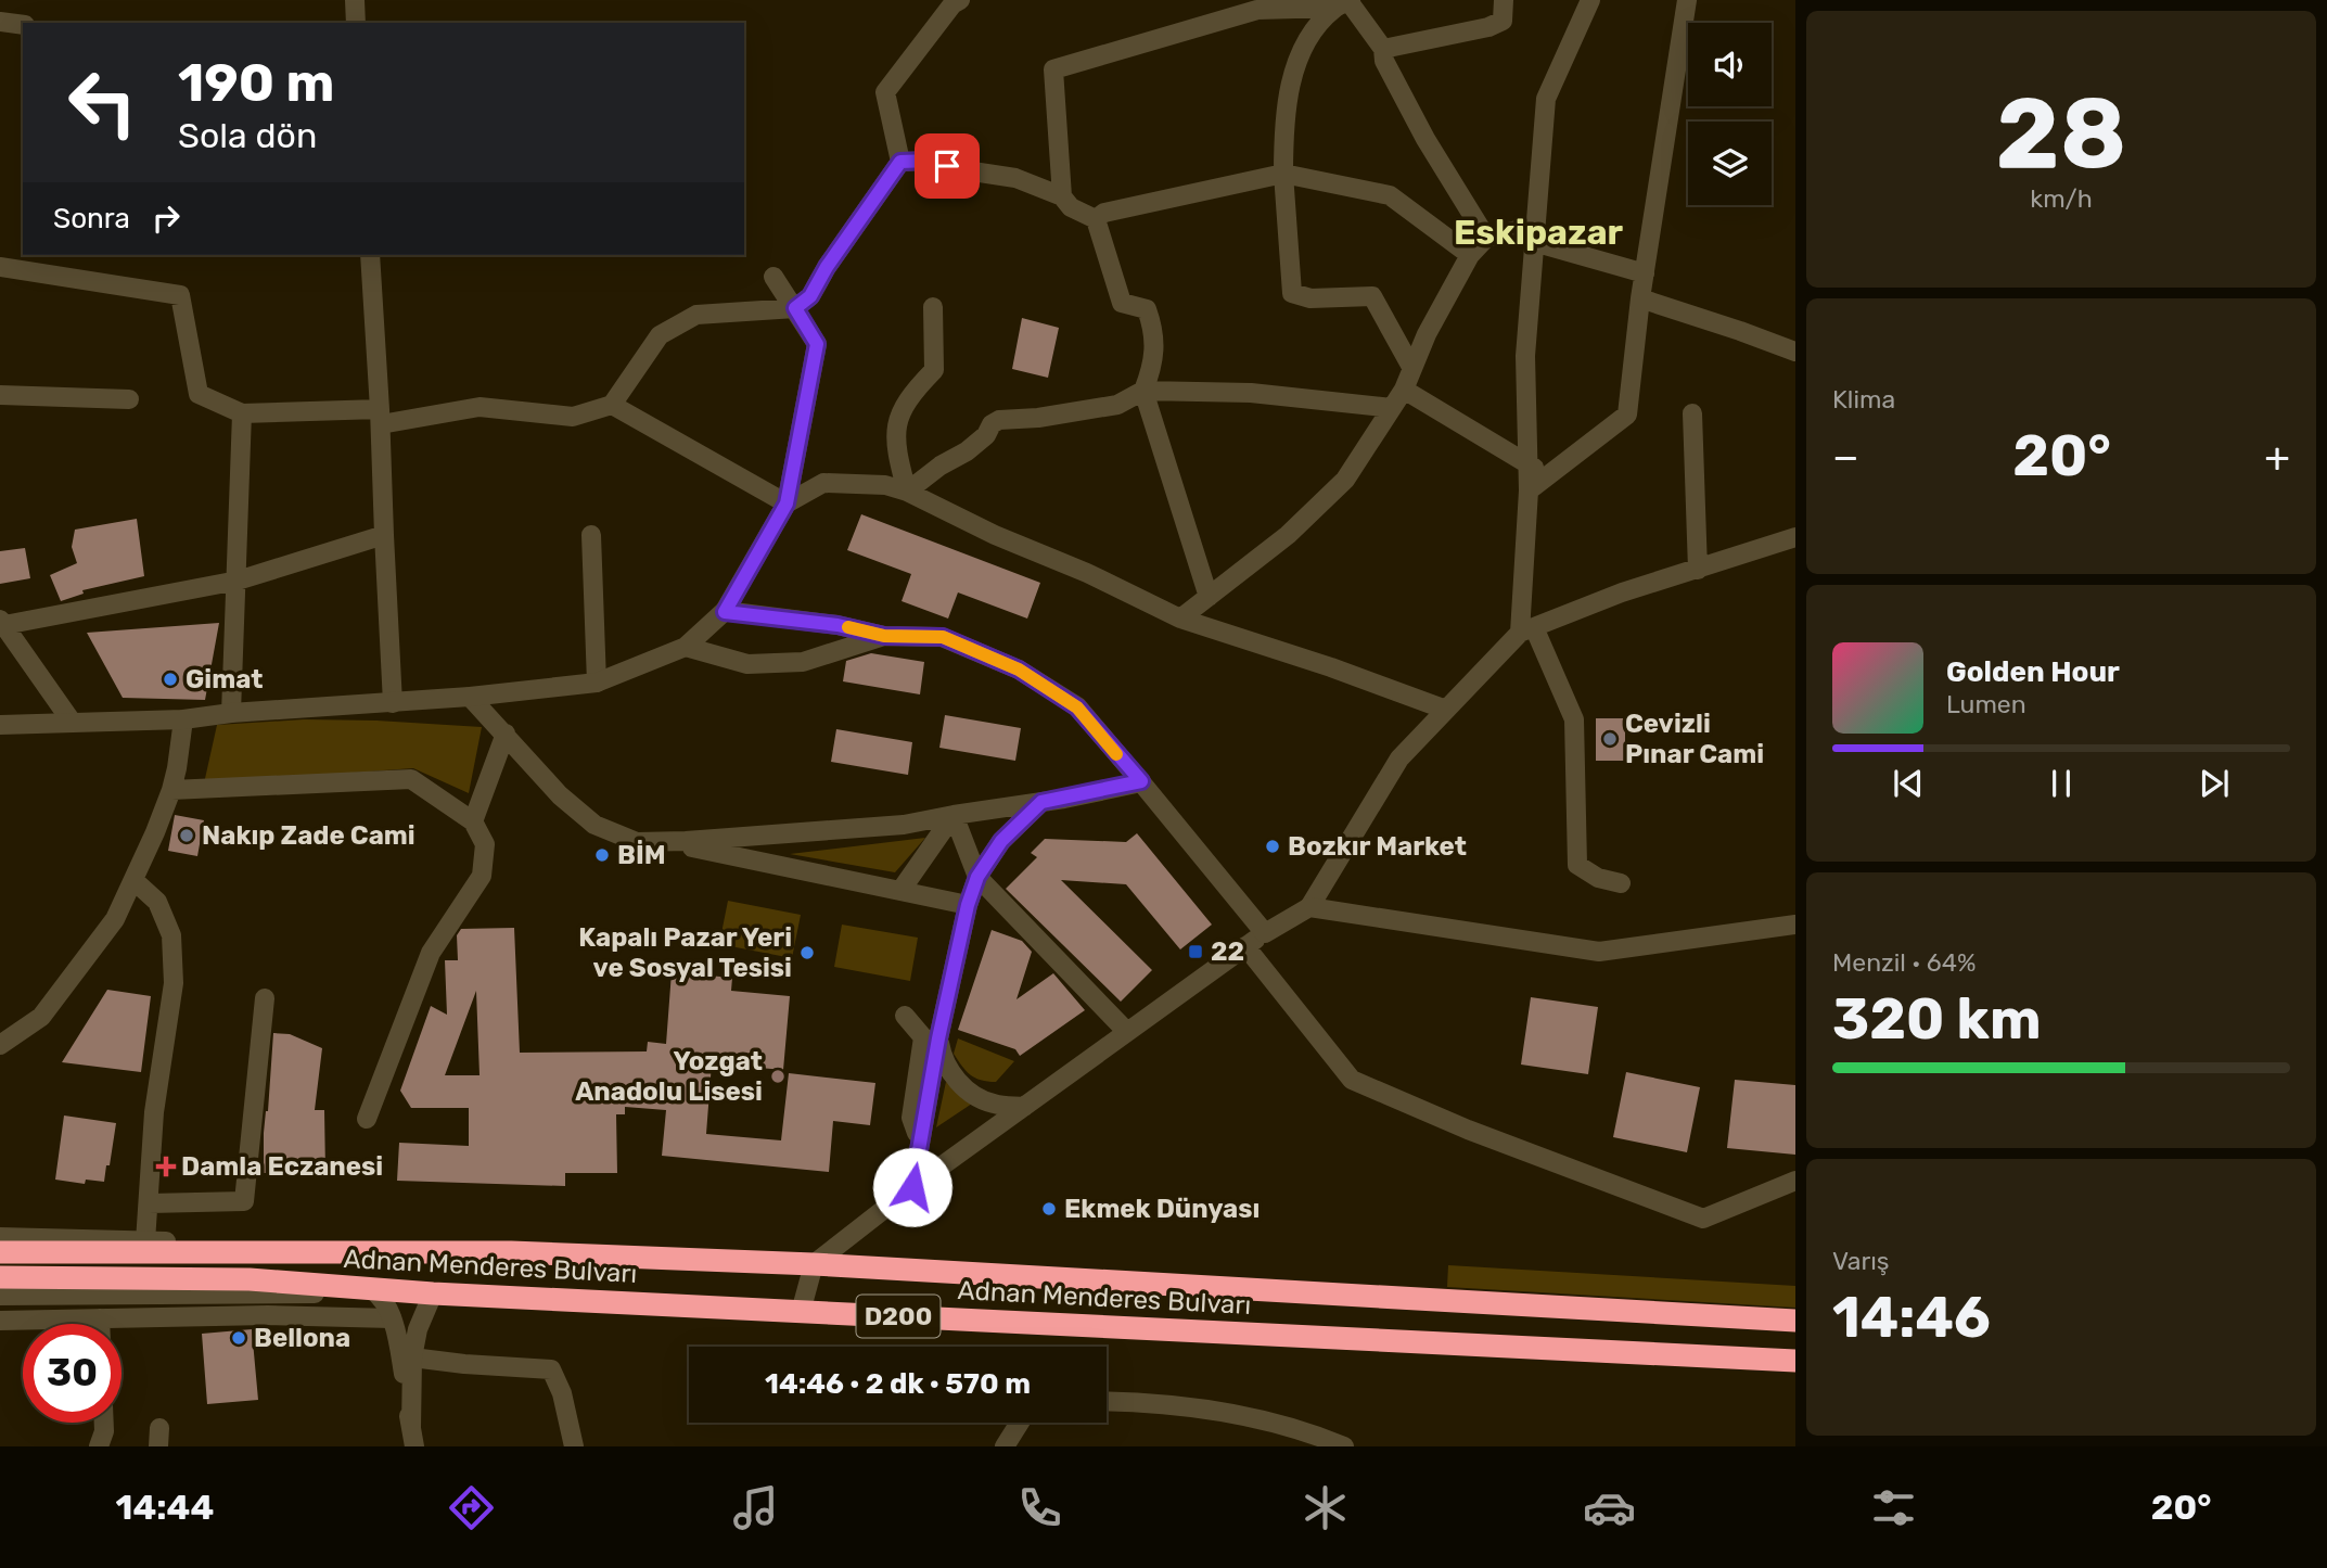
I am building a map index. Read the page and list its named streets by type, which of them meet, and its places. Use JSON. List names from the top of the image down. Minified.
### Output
{"streets":{"highway":["Adnan Menderes Bulvarı","D200"]},"districts":["Eskipazar"],"places":{"other":["Gimat","Cevizli Pınar Cami","Nakıp Zade Cami","Bozkır Market","BİM","Kapalı Pazar Yeri ve Sosyal Tesisi","Yozgat Anadolu Lisesi","Ekmek Dünyası","Bellona"],"transit":["22"],"health":["Damla Eczanesi"]},"page":{"tile":[["28","km/h"],"Klima",["Menzil · 64%","320 km"],["Varış","14:46"]],"turn":["190 m","Sola dön"],"then":"Sonra","heat":["−","20°","+"],"song":["Golden Hour","Lumen"],"limit":"30","trip":"14:46 · 2 dk · 570 m","tabs":["14:44","20°"]}}
